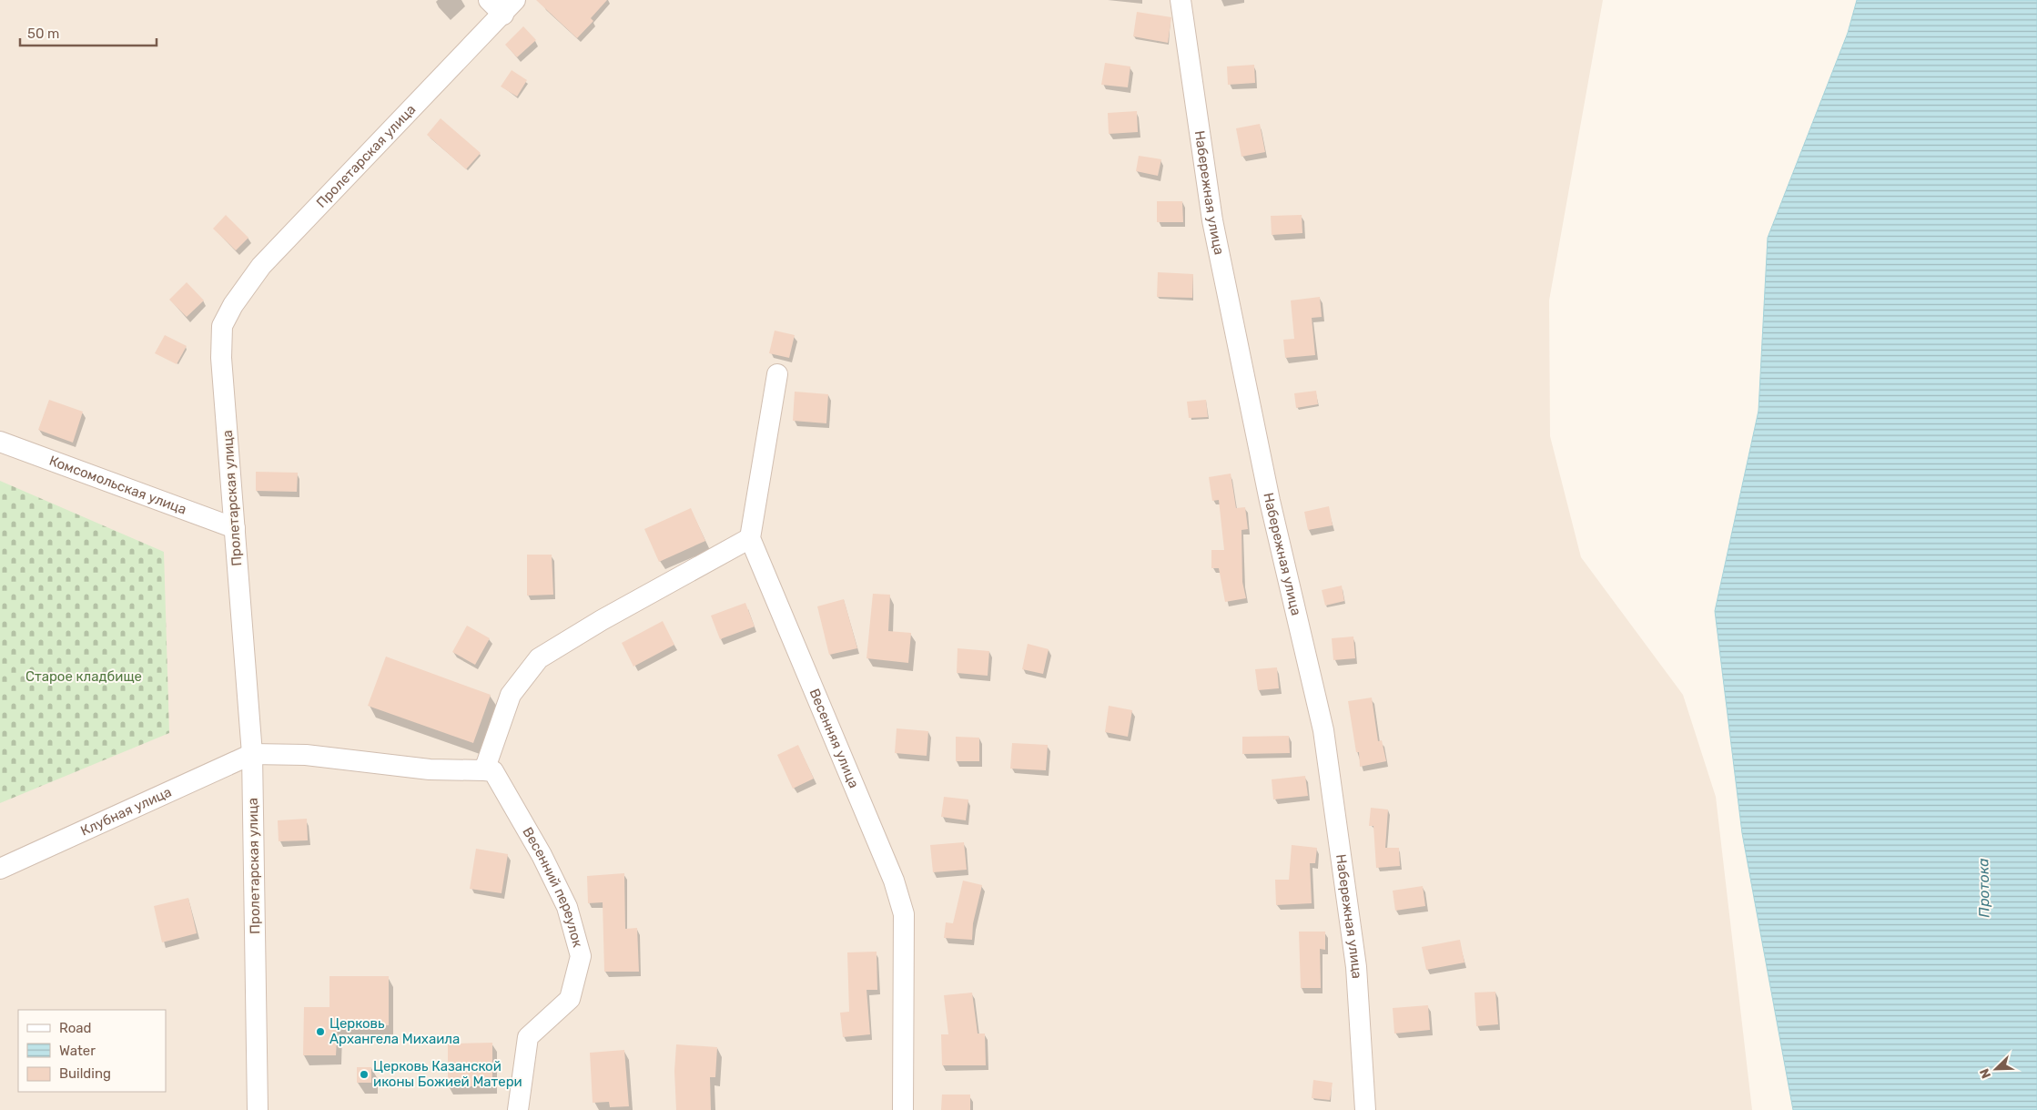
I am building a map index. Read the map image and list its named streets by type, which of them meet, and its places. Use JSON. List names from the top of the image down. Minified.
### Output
{"streets":{"street":["Пролетарская улица","Набережная улица","Комсомольская улица","Весенняя улица","Клубная улица","Весенний переулок"]},"crossings":[["Пролетарская улица","Комсомольская улица"],["Пролетарская улица","Клубная улица"]],"water":["Протока"],"parks":["Старое кладбище"],"places":["Церковь Архангела Михаила","Церковь Казанской иконы Божией Матери"],"legend":["Road","Water","Building"],"scale_bar":"50 m","north":"bottom left"}
